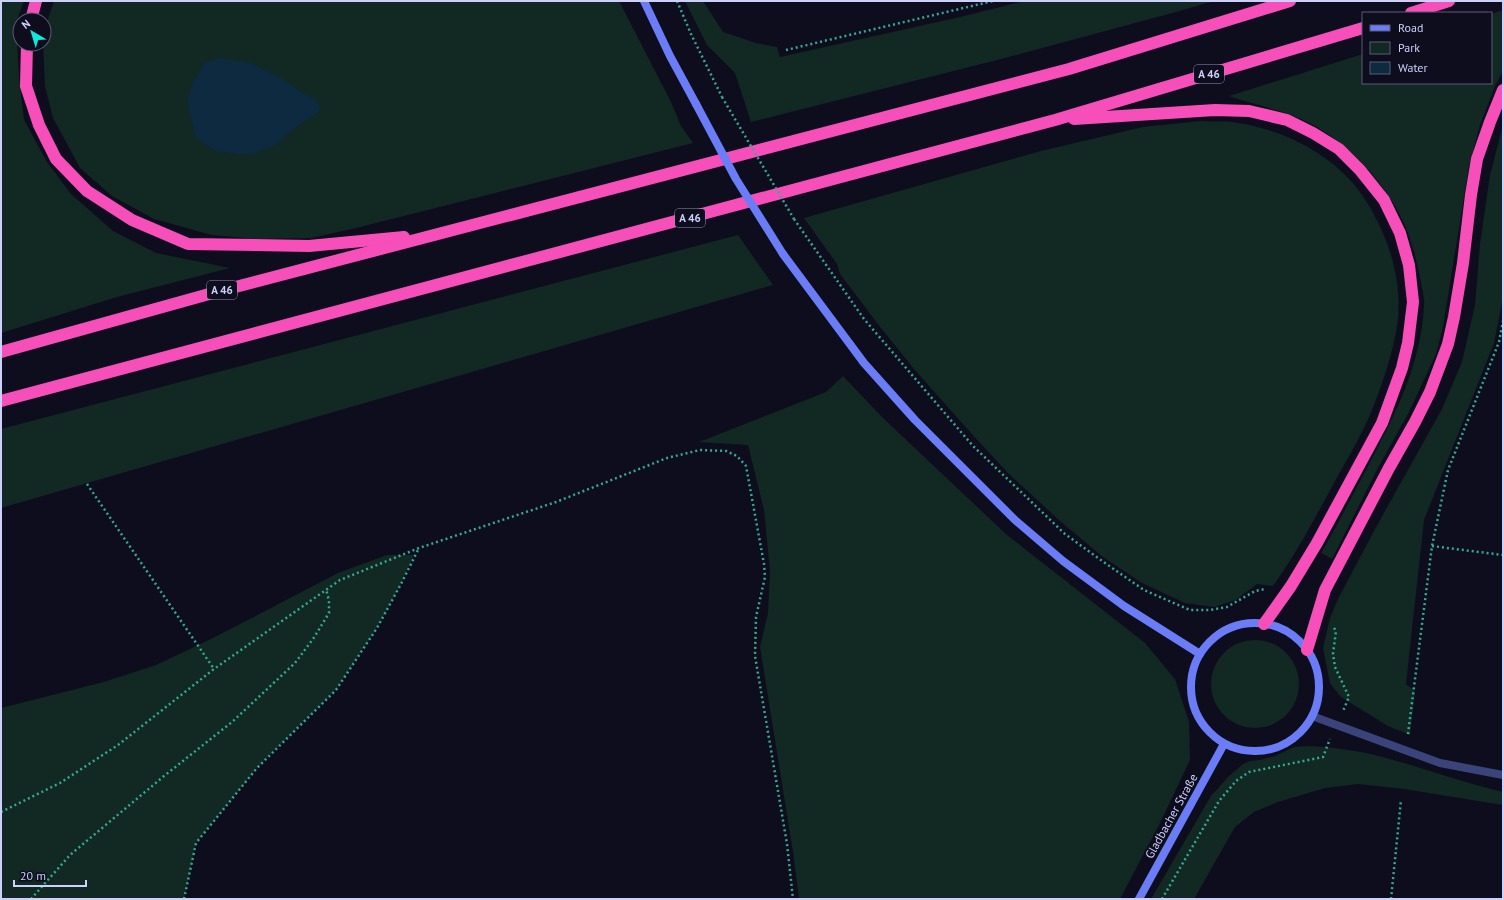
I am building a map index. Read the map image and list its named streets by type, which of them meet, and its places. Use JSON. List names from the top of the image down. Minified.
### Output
{"streets":{"highway":["A 46"],"main road":["Gladbacher Straße"]},"legend":["Road","Park","Water"],"scale_bar":"20 m","north":"top left"}
